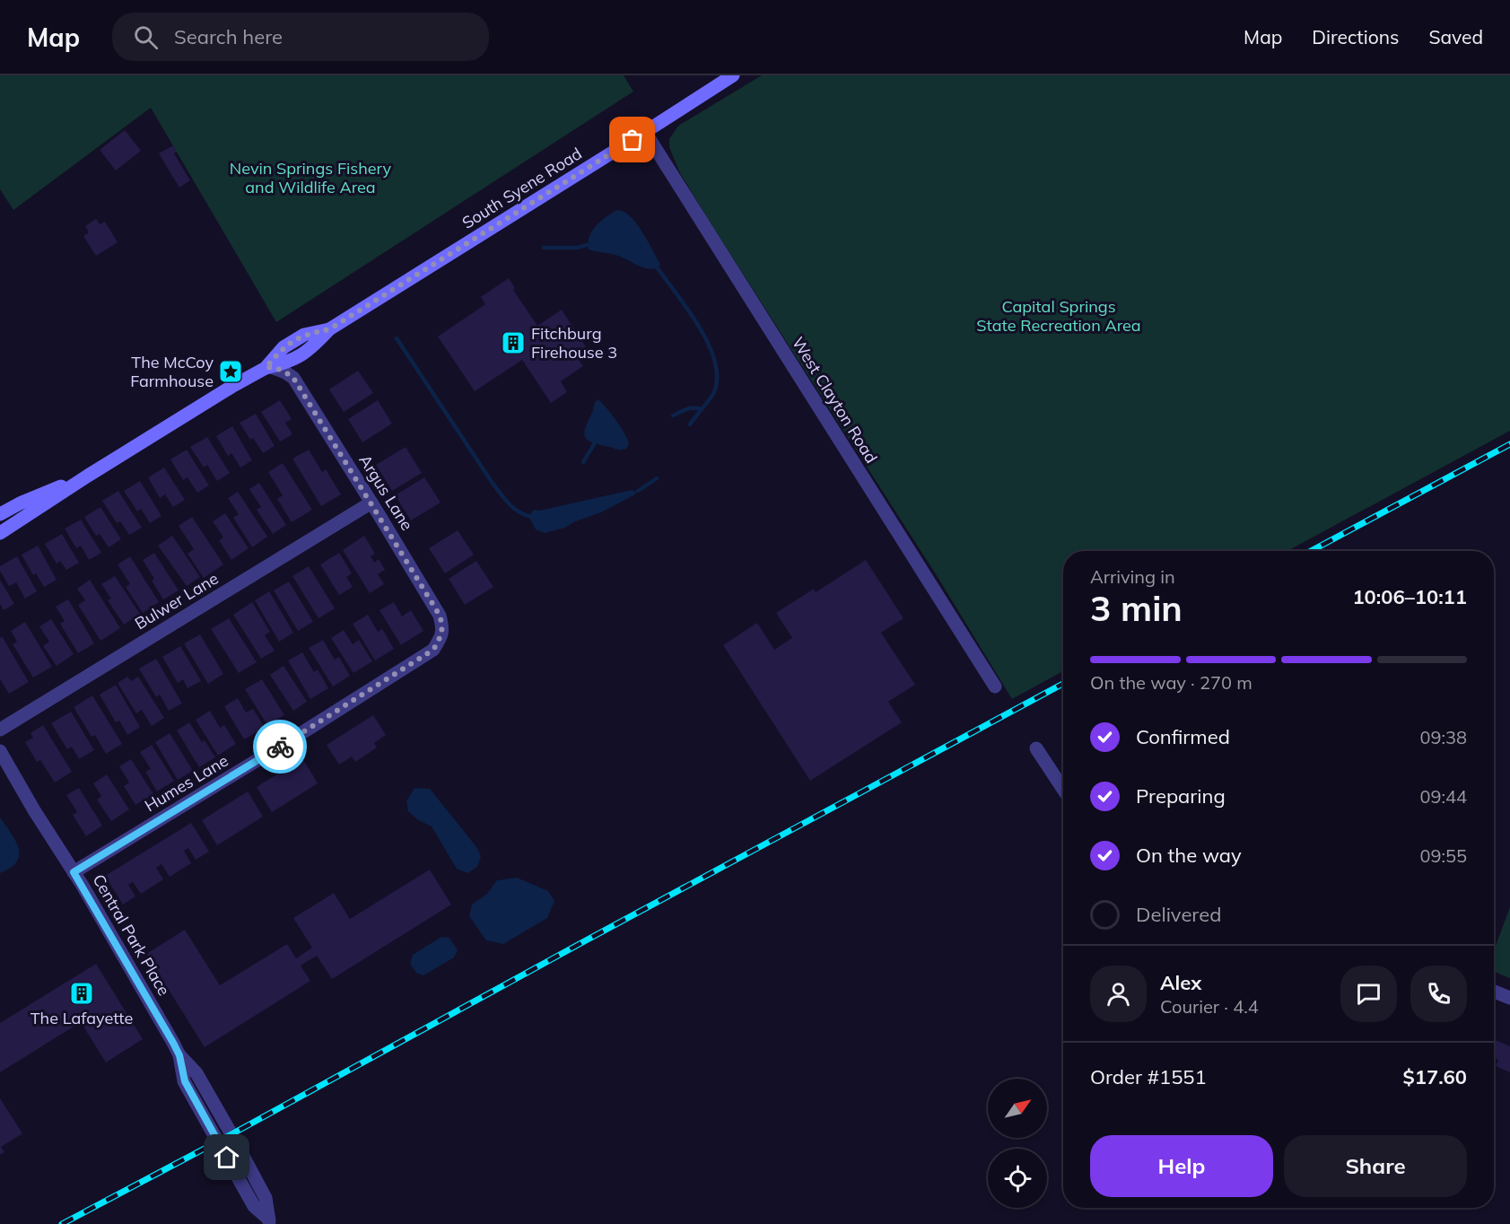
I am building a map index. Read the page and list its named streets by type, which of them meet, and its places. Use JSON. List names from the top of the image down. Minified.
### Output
{"streets":{"street":["South Syene Road","West Clayton Road","Argus Lane","Bulwer Lane","Humes Lane","Central Park Place"]},"crossings":[["South Syene Road","West Clayton Road"],["South Syene Road","Argus Lane"],["Argus Lane","Bulwer Lane"],["Argus Lane","Humes Lane"],["Humes Lane","Central Park Place"]],"parks":["Nevin Springs Fishery and Wildlife Area","Capital Springs State Recreation Area"],"places":{"building":["Fitchburg Firehouse 3","The Lafayette"],"place":["The McCoy Farmhouse"]},"north":"top right","page":{"header":"Map","search":"Search here","nav":["Map","Directions","Saved"],"heading":["3 min","Arriving in","10:06–10:11"],"panel":["Alex","Courier · 4.4","Order #1551","$17.60"],"bar":"On the way · 270 m","list":[["Confirmed","09:38"],["Preparing","09:44"],["On the way","09:55"],"Delivered"],"buttons":["Help","Share"]}}
